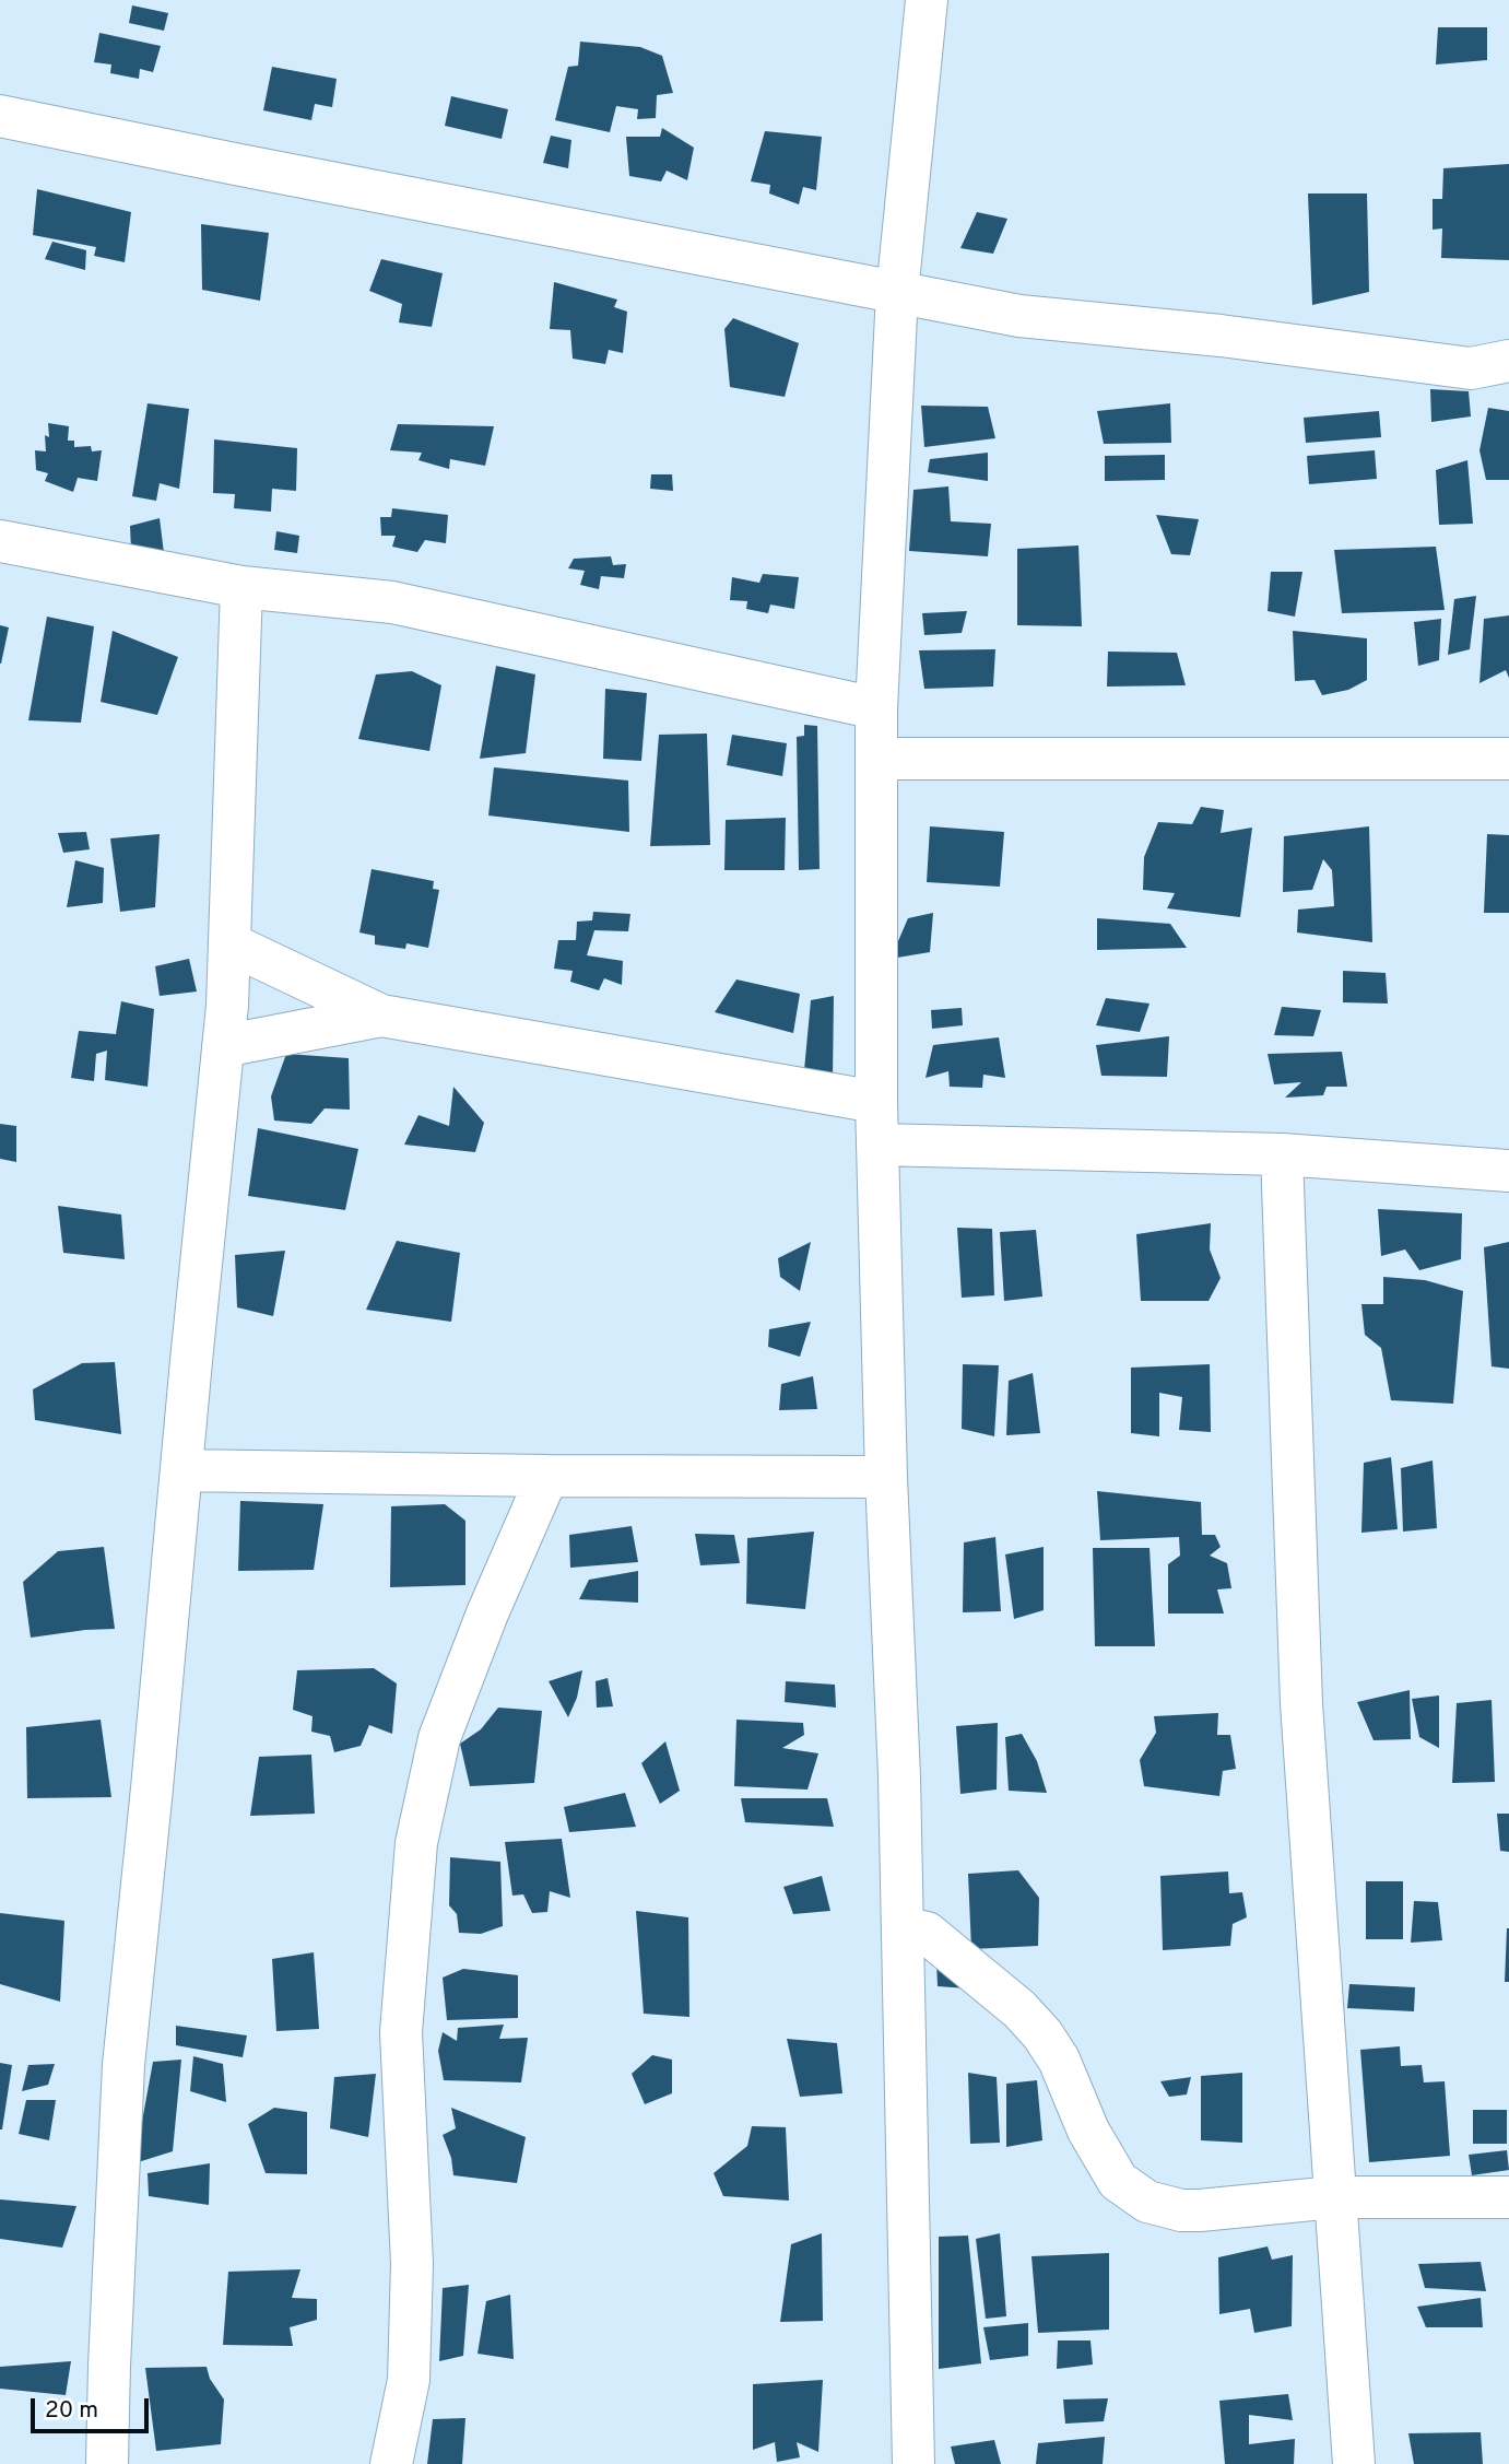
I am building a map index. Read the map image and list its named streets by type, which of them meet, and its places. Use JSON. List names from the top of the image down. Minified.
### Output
{"scale_bar":"20 m"}
